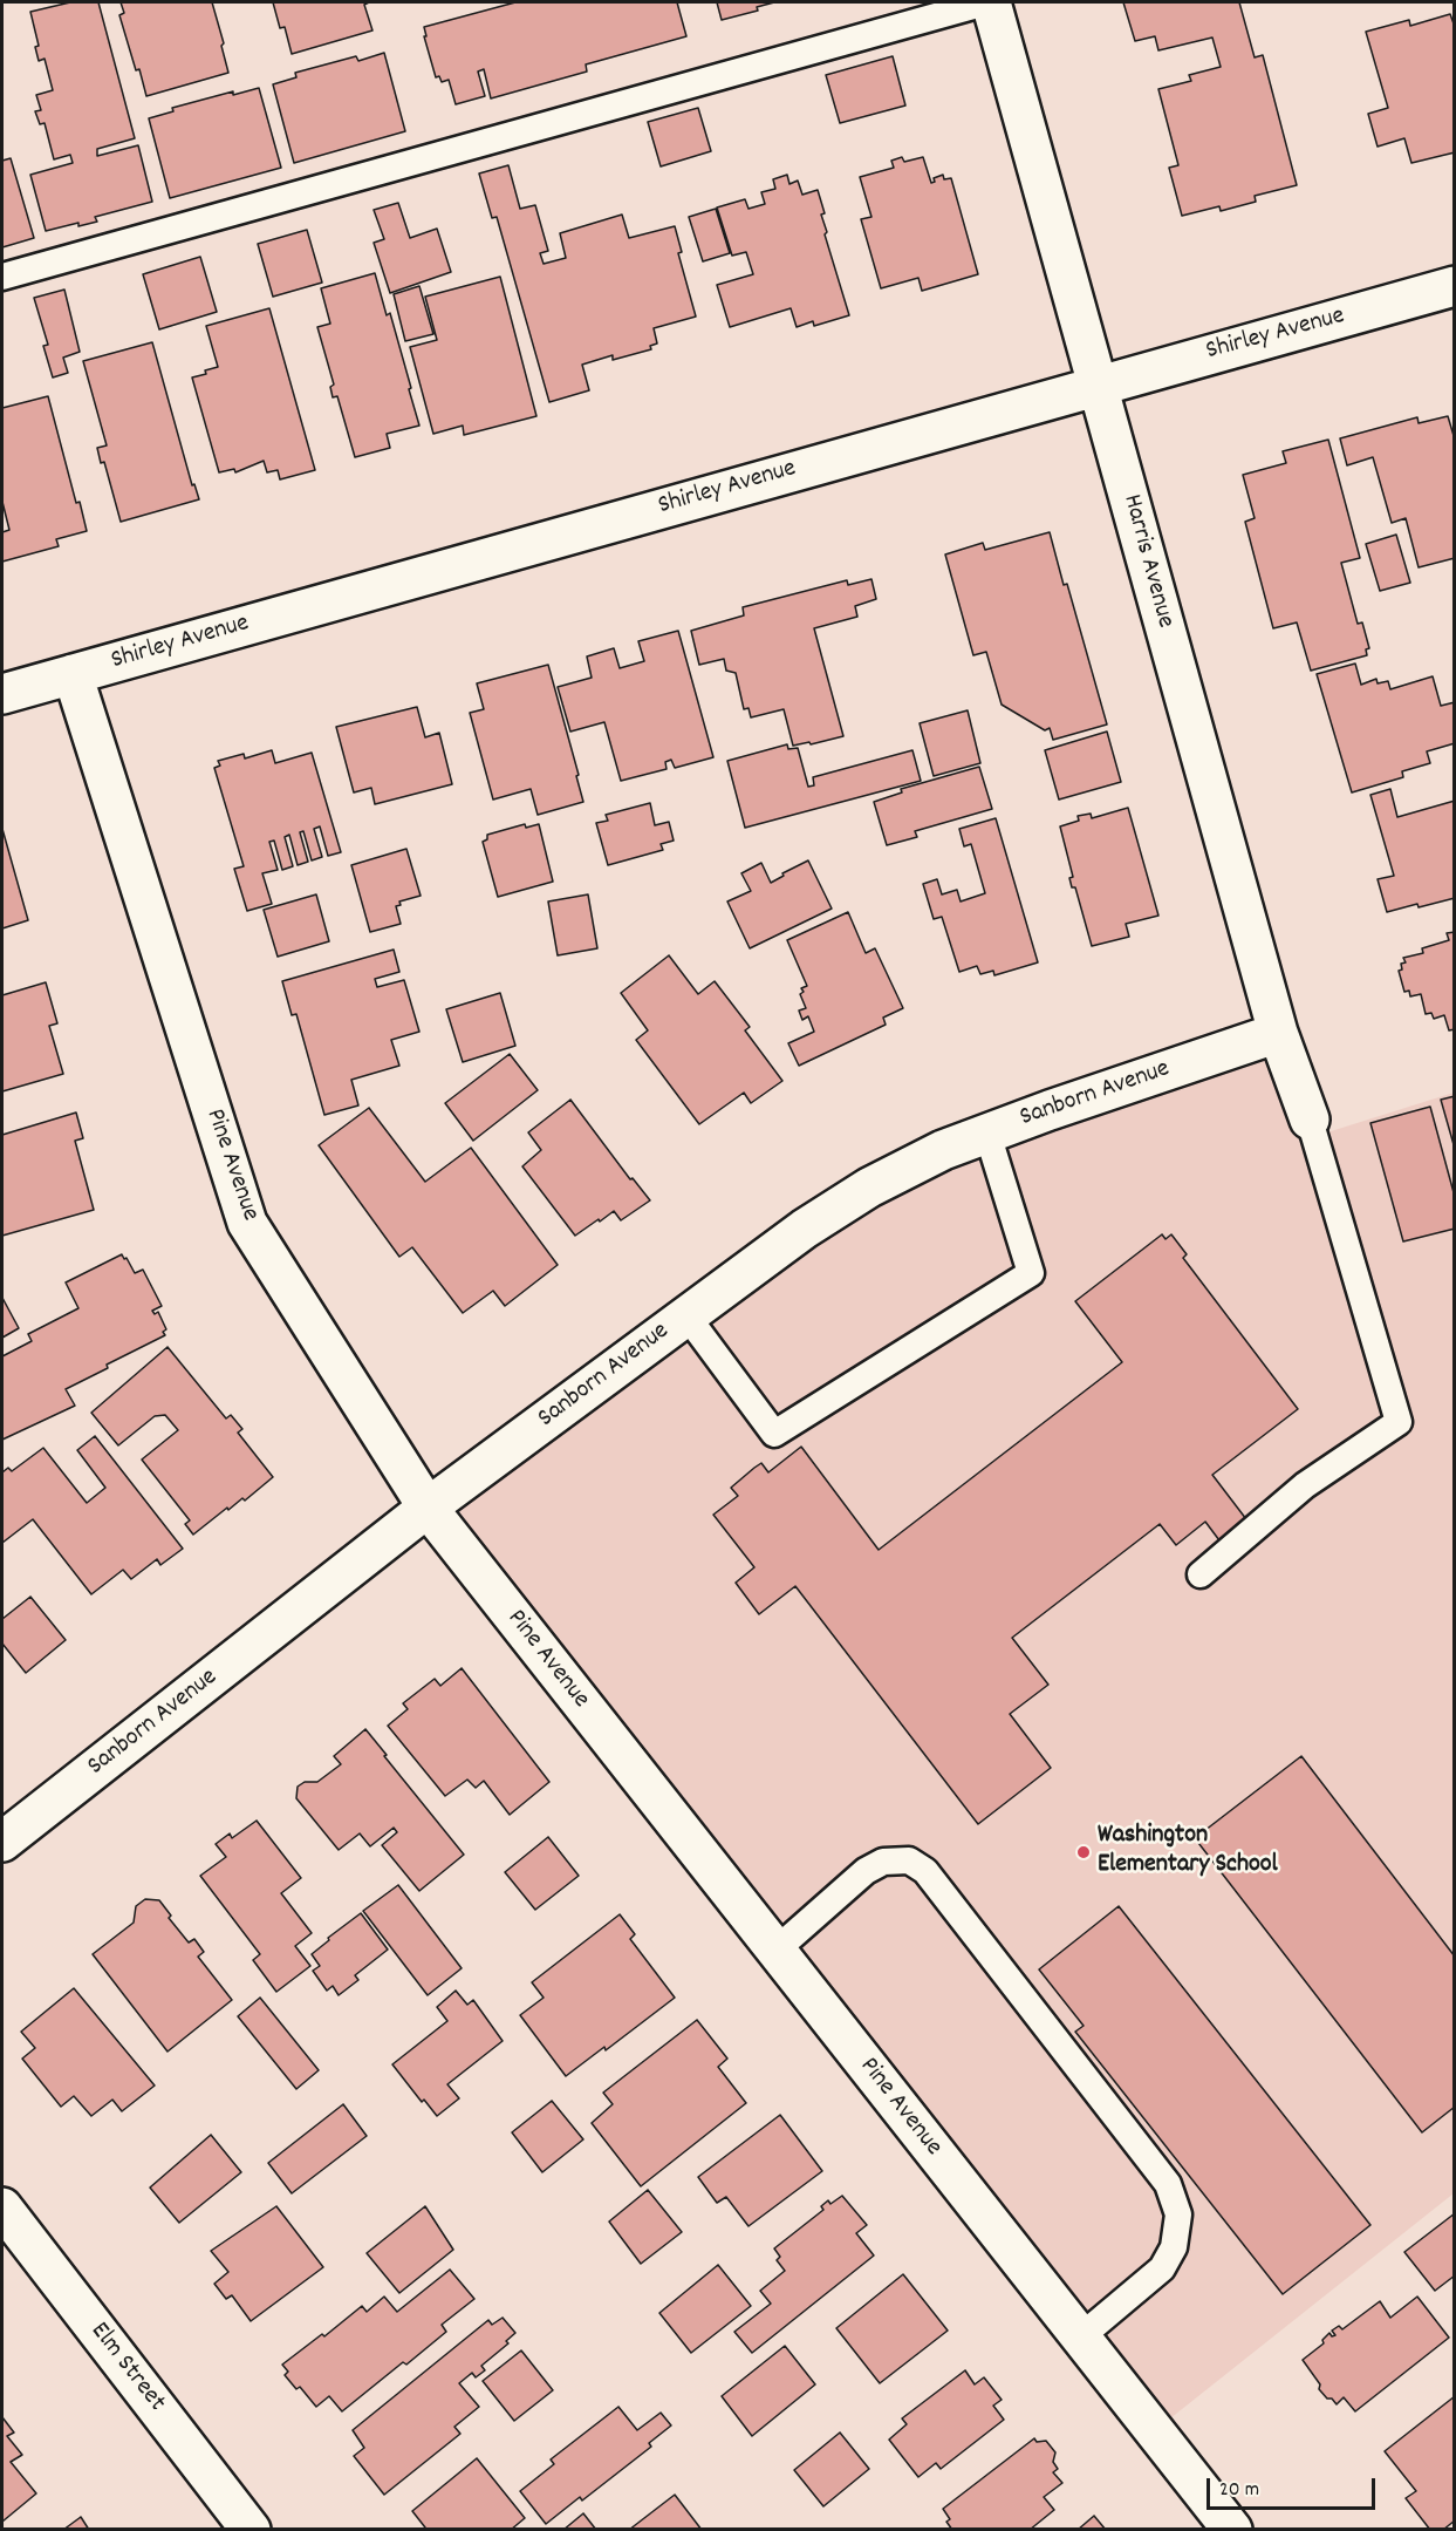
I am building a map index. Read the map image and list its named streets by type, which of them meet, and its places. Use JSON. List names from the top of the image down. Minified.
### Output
{"streets":{"street":["Shirley Avenue","Harris Avenue","Sanborn Avenue","Pine Avenue","Elm Street"]},"crossings":[["Shirley Avenue","Harris Avenue"],["Shirley Avenue","Pine Avenue"],["Harris Avenue","Sanborn Avenue"],["Sanborn Avenue","Pine Avenue"]],"places":["Washington Elementary School"],"scale_bar":"20 m"}
